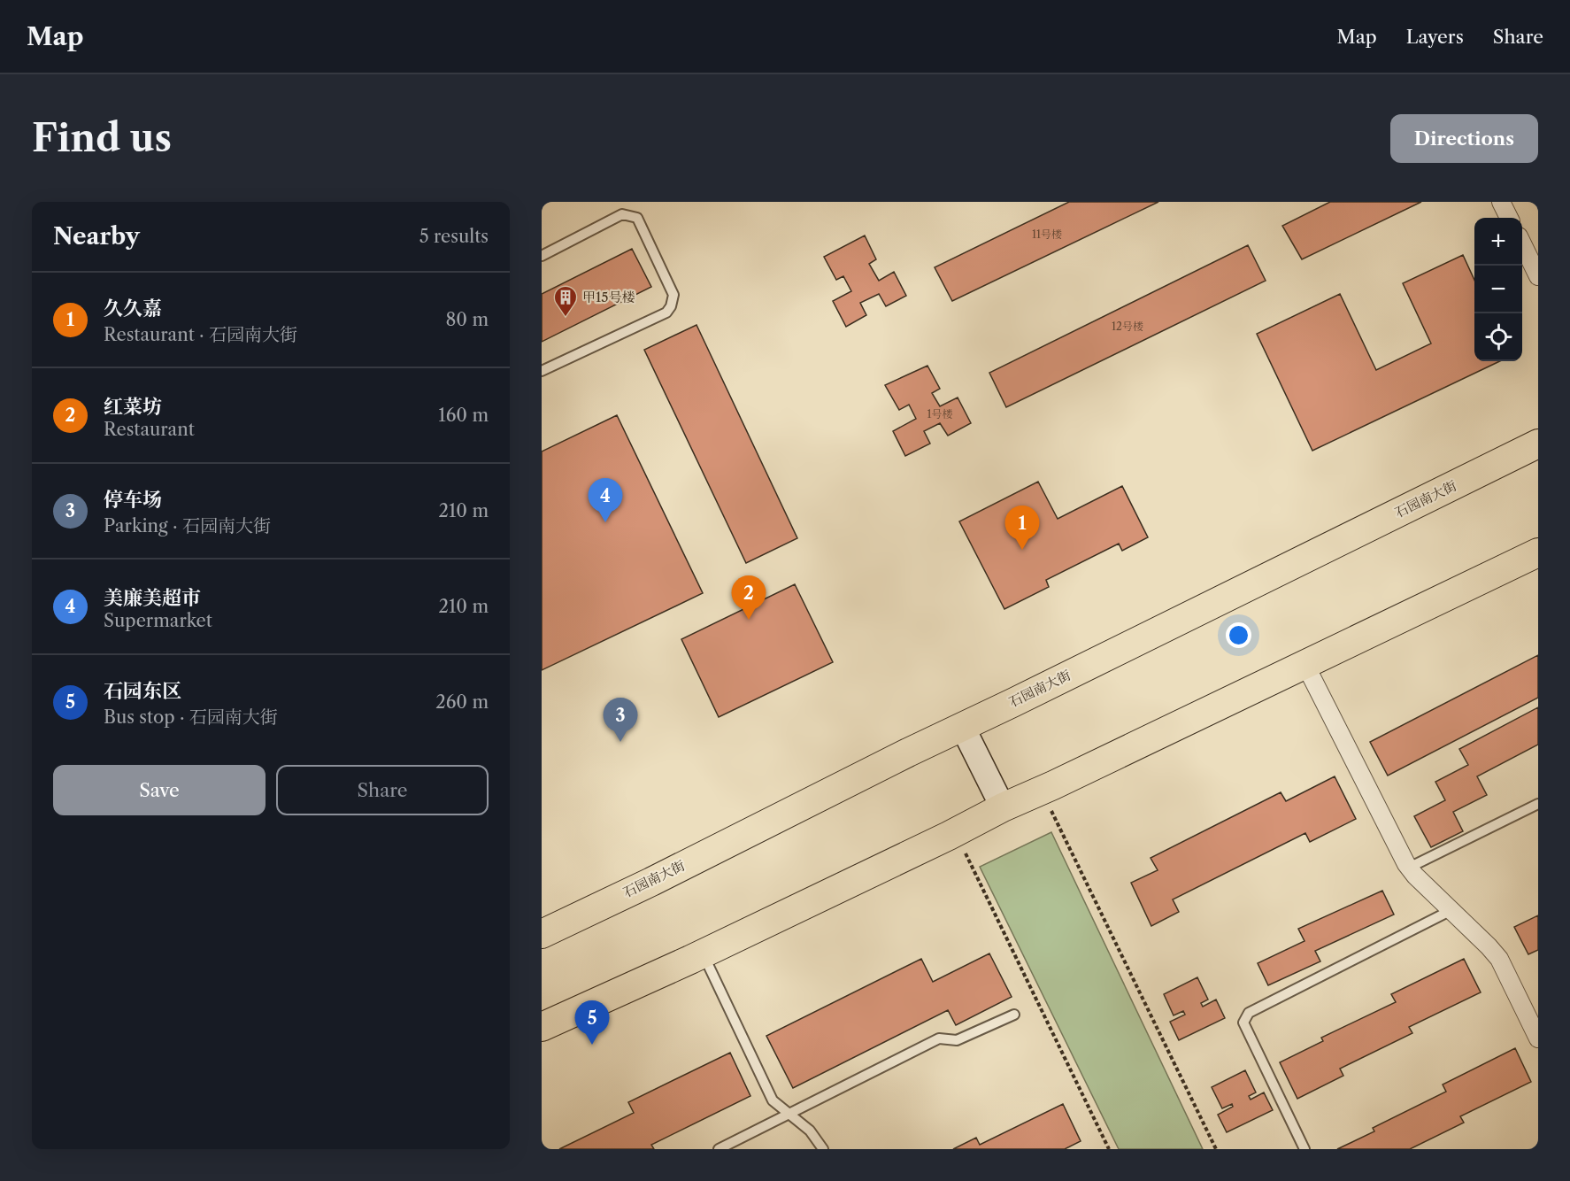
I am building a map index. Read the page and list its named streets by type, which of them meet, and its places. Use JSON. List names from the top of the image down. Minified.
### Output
{"streets":{"main road":["石园南大街"]},"places":{"building":["甲15号楼"]},"house_numbers":["11号楼","12号楼","1号楼"],"page":{"header":"Map","nav":["Map","Layers","Share"],"buttons":["Directions",["Save","Share"]],"title":"Find us","heading":["Nearby","5 results"],"map_buttons":["+","−"],"list":[{"mark":"1","name":"久久嘉","note":"Restaurant · 石园南大街","value":"80 m"},{"mark":"2","name":"红菜坊","note":"Restaurant","value":"160 m"},{"mark":"3","name":"停车场","note":"Parking · 石园南大街","value":"210 m"},{"mark":"4","name":"美廉美超市","note":"Supermarket","value":"210 m"},{"mark":"5","name":"石园东区","note":"Bus stop · 石园南大街","value":"260 m"}],"pins":["4","1","2","3","5"]}}
